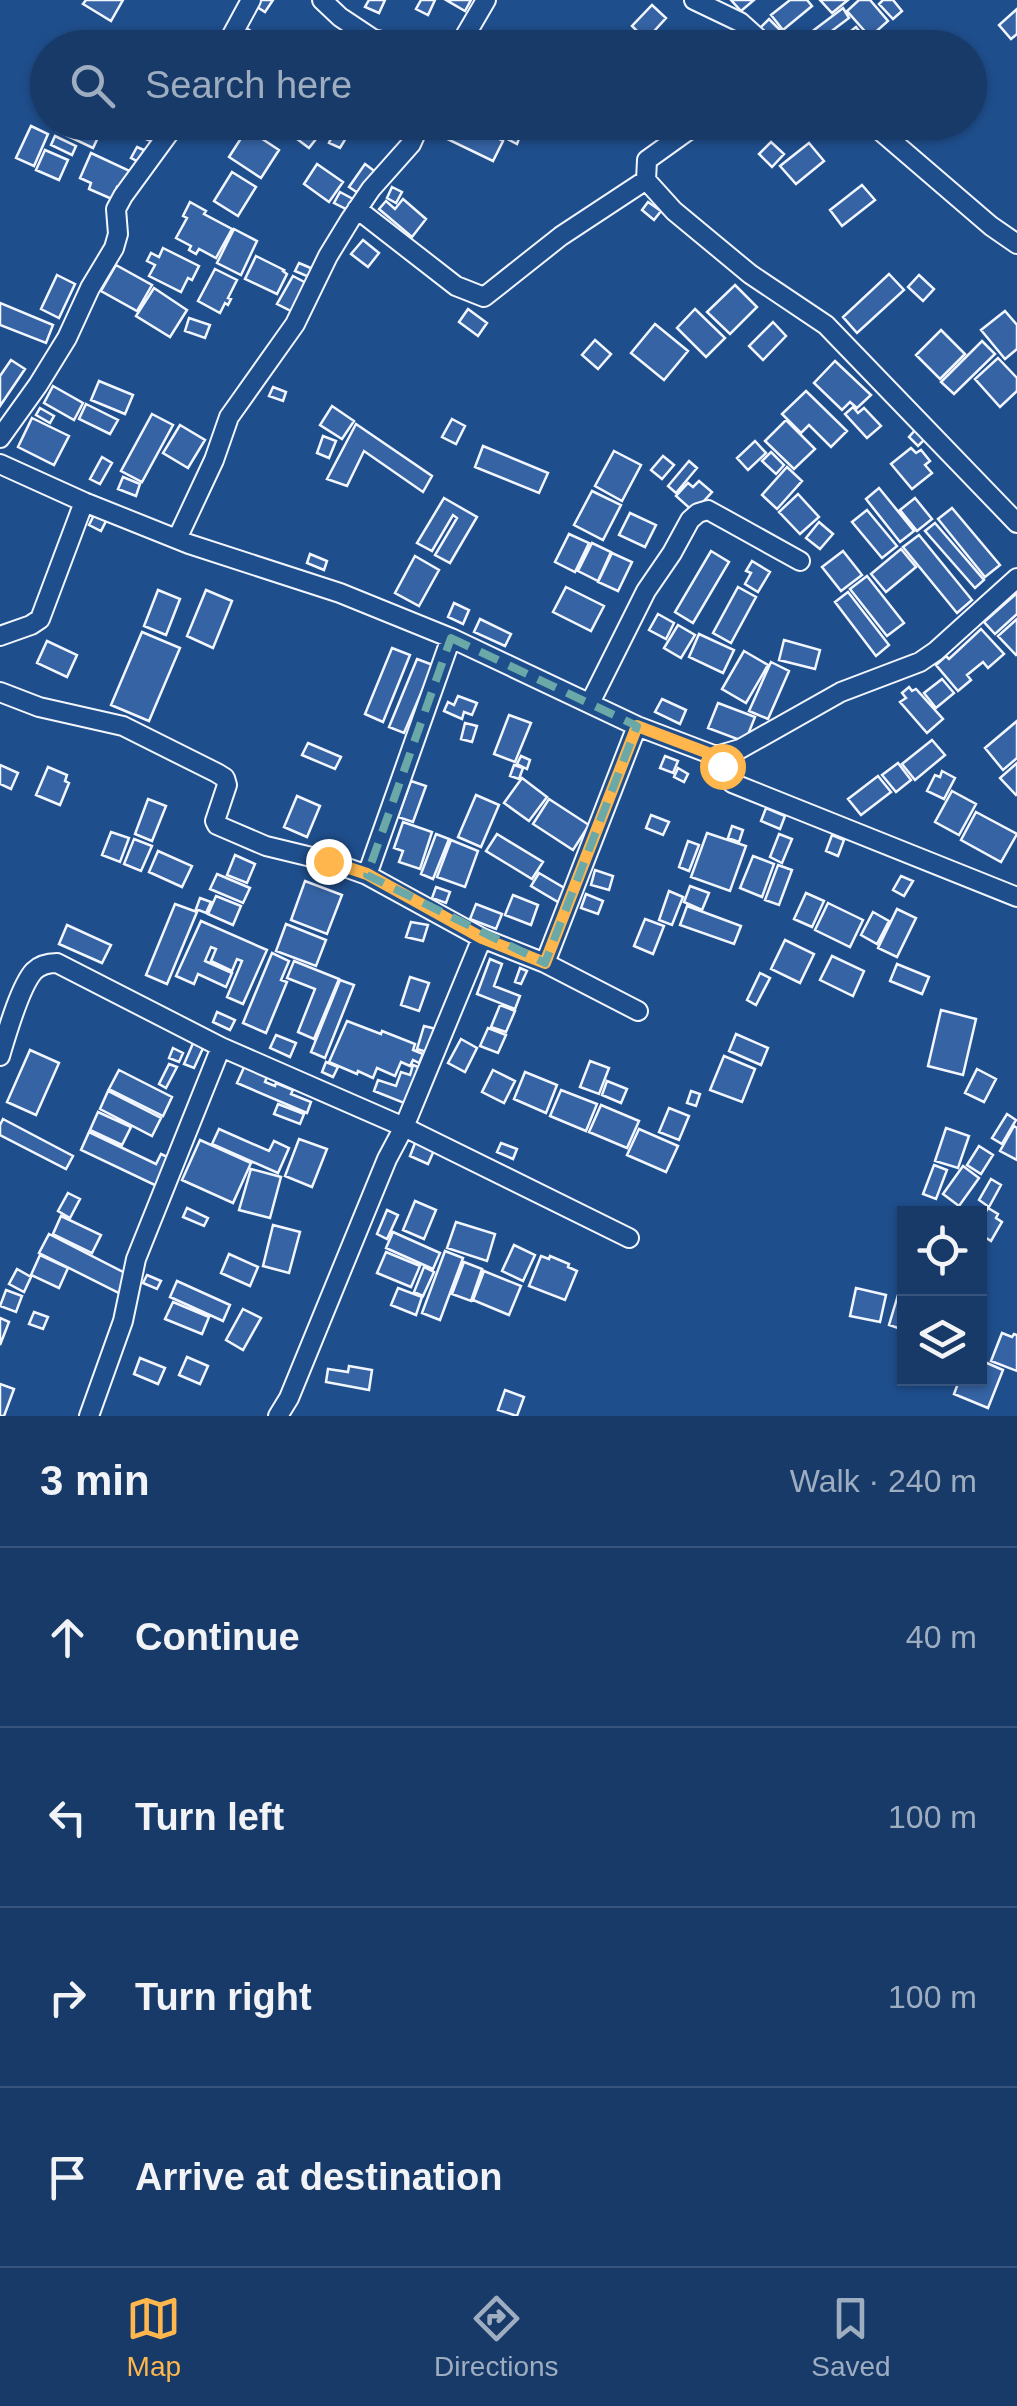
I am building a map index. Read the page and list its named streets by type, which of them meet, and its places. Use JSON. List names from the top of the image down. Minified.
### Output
{"page":{"search":"Search here","heading":["3 min","Walk · 240 m"],"list":[["Continue","40 m"],["Turn left","100 m"],["Turn right","100 m"],"Arrive at destination"],"nav":["Map","Directions","Saved"]}}
